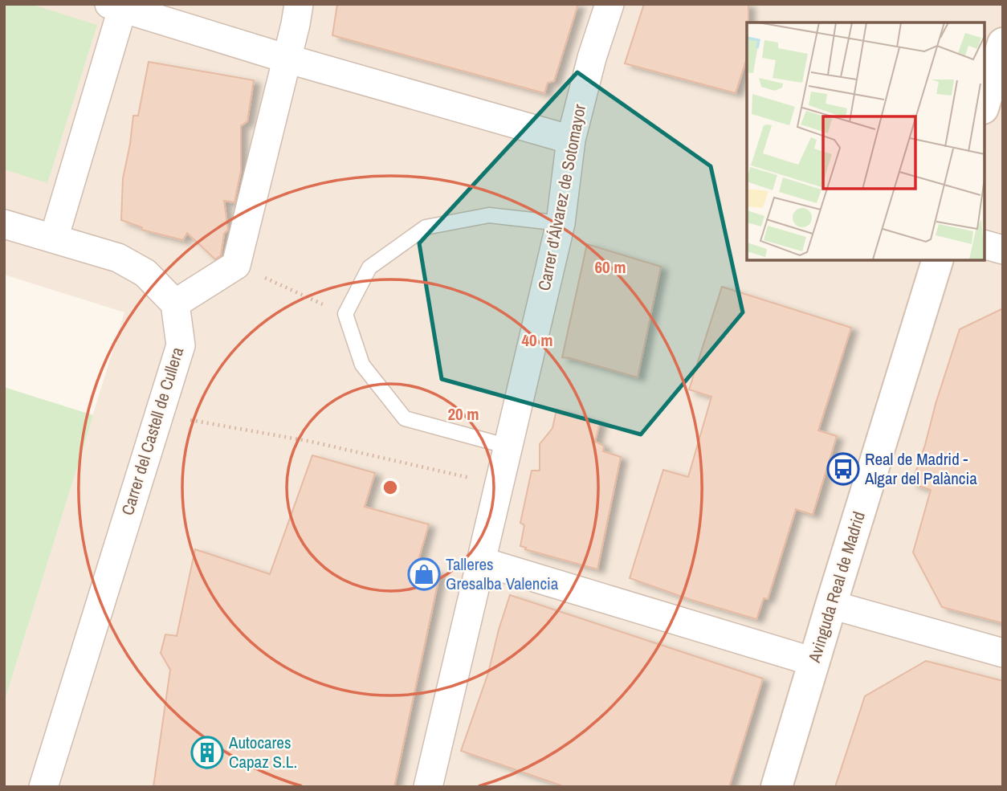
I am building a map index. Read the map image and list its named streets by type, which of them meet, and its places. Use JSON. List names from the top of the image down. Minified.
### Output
{"streets":{"street":["Carrer d'Álvarez de Sotomayor","Carrer del Castell de Cullera","Avinguda Real de Madrid"]},"places":{"bus stop":["Real de Madrid - Algar del Palància"],"shop":["Talleres Gresalba Valencia"],"building":["Autocares Capaz S.L."]},"rings":["60 m","40 m","20 m"]}
